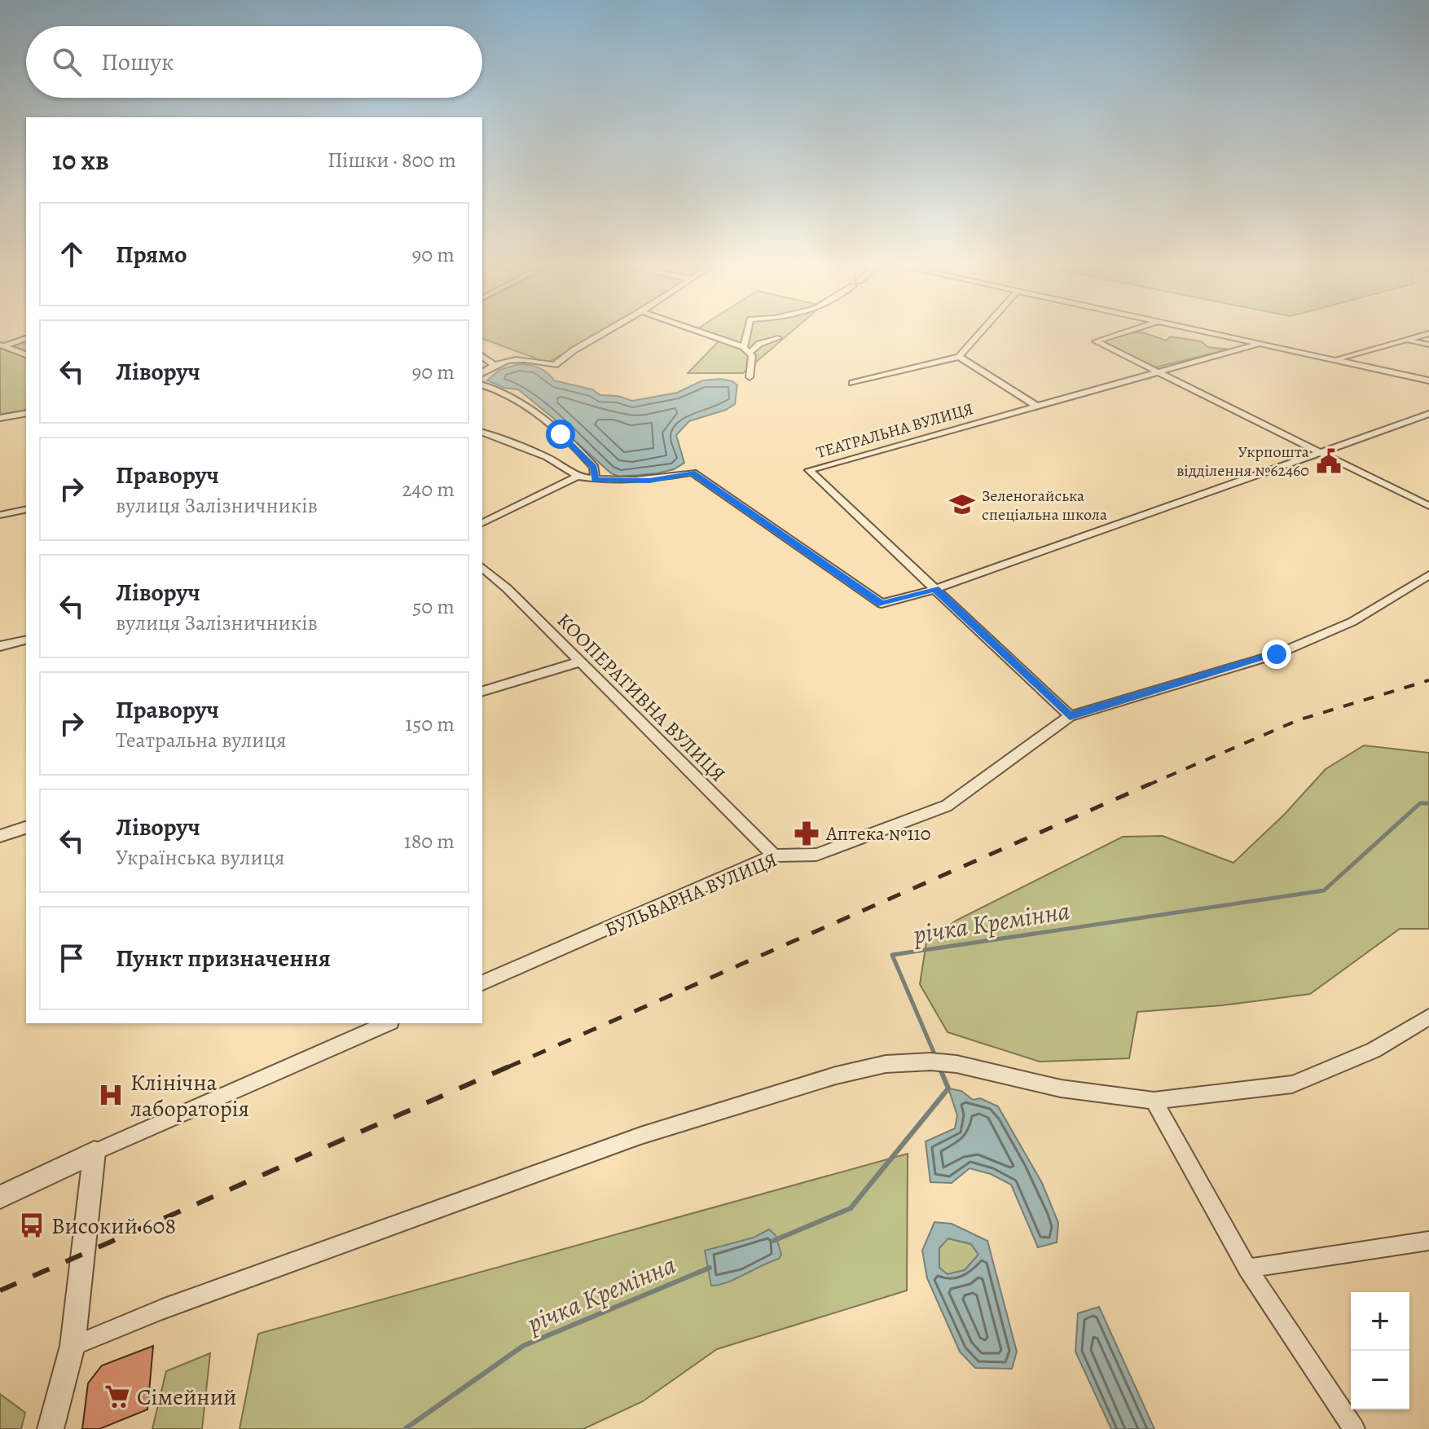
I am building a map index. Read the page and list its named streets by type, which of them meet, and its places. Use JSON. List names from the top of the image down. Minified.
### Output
{"streets":{"street":["ТЕАТРАЛЬНА ВУЛИЦЯ","КООПЕРАТИВНА ВУЛИЦЯ","БУЛЬВАРНА ВУЛИЦЯ"]},"crossings":[["ТЕАТРАЛЬНА ВУЛИЦЯ","БУЛЬВАРНА ВУЛИЦЯ"],["КООПЕРАТИВНА ВУЛИЦЯ","БУЛЬВАРНА ВУЛИЦЯ"]],"water":["річка Кремінна"],"places":{"public building":["Укрпошта відділення №62460"],"school or university":["Зеленогайська спеціальна школа"],"pharmacy":["Аптека №110"],"hospital":["Клінічна лабораторія"],"bus stop":["Високий 608"],"supermarket":["Сiмейний"]},"page":{"search":"Пошук","heading":["10 хв","Пішки · 800 m"],"list":[["Прямо","90 m"],["Ліворуч","90 m"],["Праворуч","вулиця Залізничників","240 m"],["Ліворуч","вулиця Залізничників","50 m"],["Праворуч","Театральна вулиця","150 m"],["Ліворуч","Українська вулиця","180 m"],"Пункт призначення"],"map_buttons":["+","−"]}}
